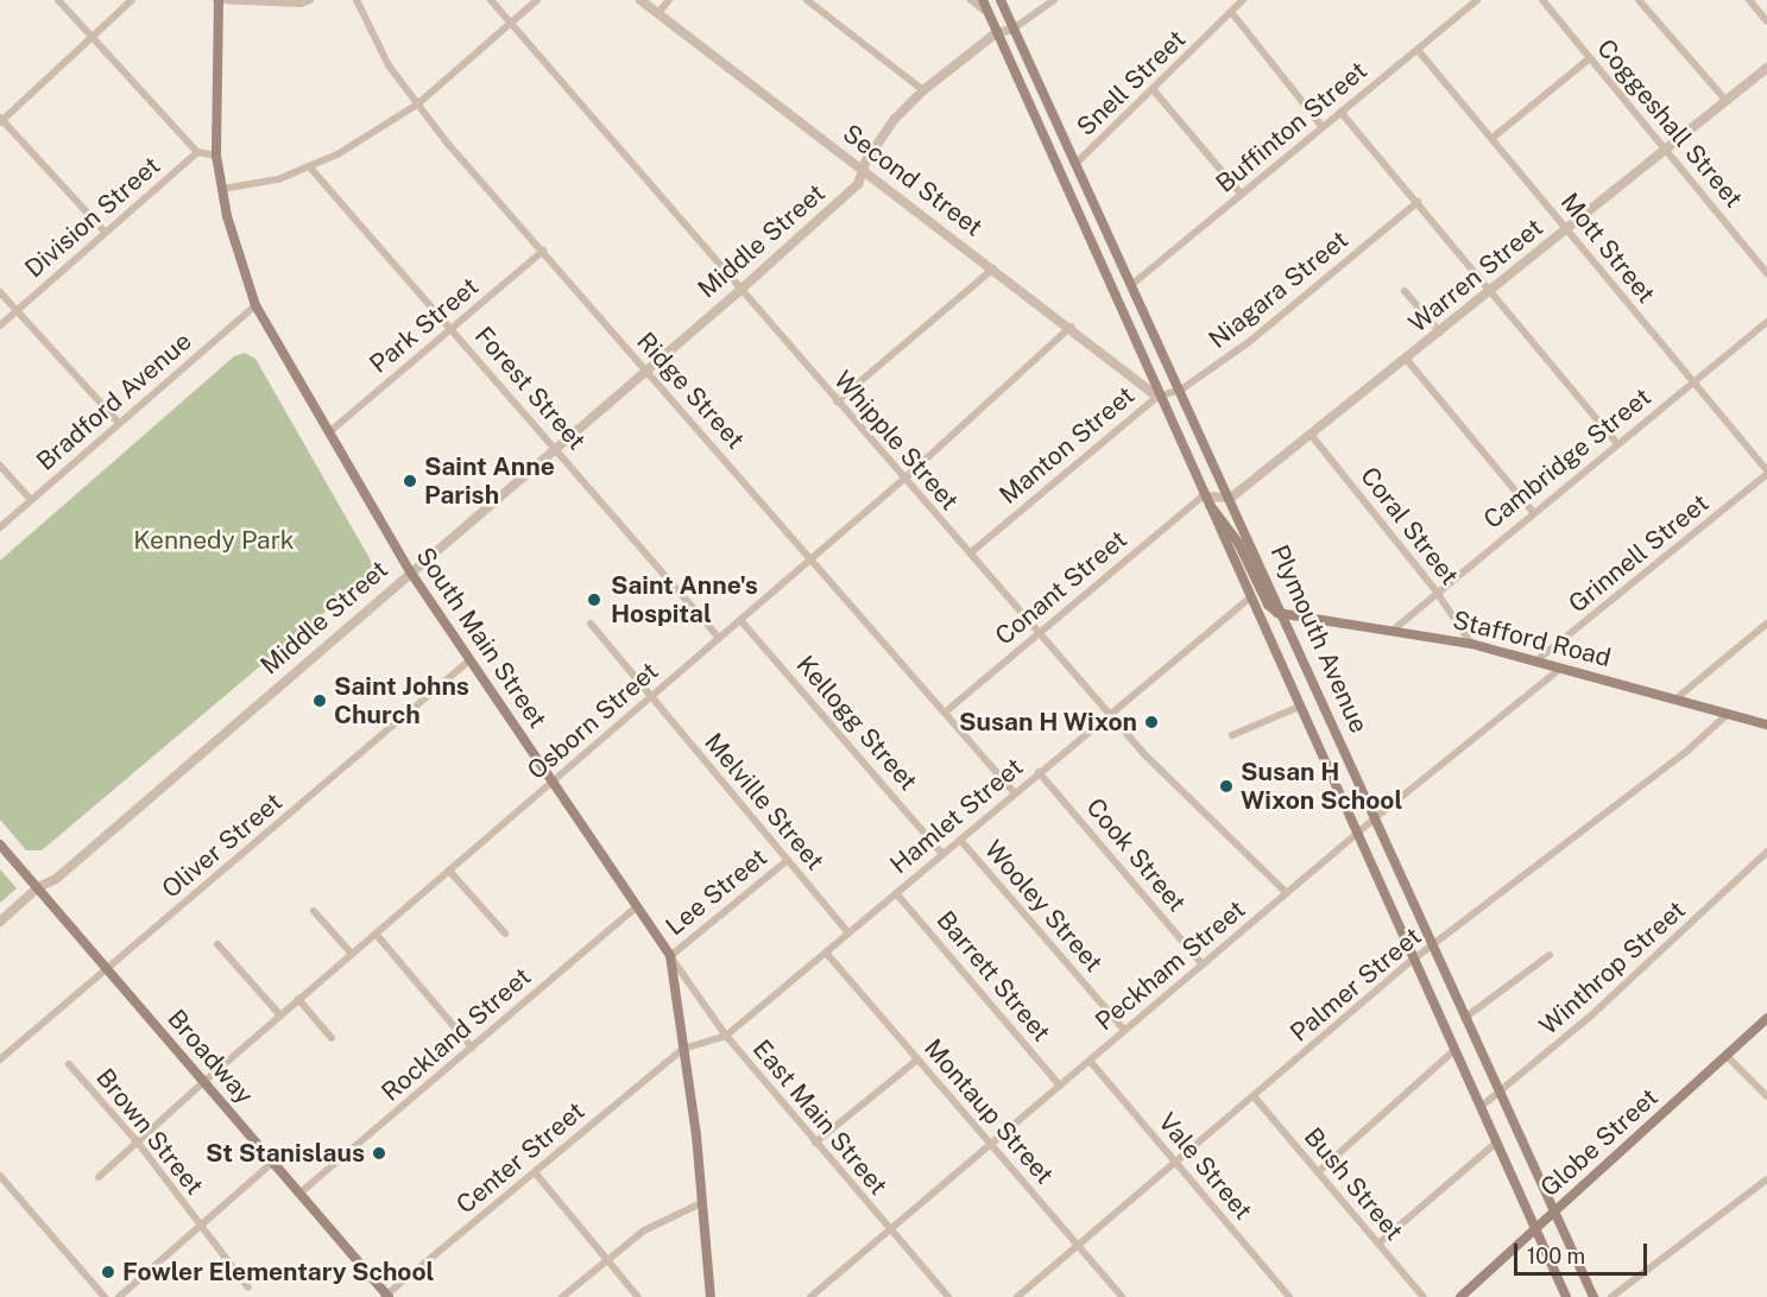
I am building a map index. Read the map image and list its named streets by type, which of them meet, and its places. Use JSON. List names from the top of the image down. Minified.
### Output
{"streets":{"main road":["South Main Street","Plymouth Avenue","Stafford Road","Broadway","Globe Street"],"street":["Snell Street","Coggeshall Street","Buffinton Street","Second Street","Division Street","Middle Street","Mott Street","Warren Street","Niagara Street","Park Street","Forest Street","Ridge Street","Bradford Avenue","Whipple Street","Manton Street","Cambridge Street","Coral Street","Grinnell Street","Conant Street","Osborn Street","Kellogg Street","Melville Street","Hamlet Street","Oliver Street","Cook Street","Lee Street","Wooley Street","Peckham Street","Winthrop Street","Barrett Street","Palmer Street","Rockland Street","Montaup Street","East Main Street","Brown Street","Center Street","Vale Street","Bush Street"]},"crossings":[["Snell Street","Plymouth Avenue"],["Coggeshall Street","Warren Street"],["Buffinton Street","Mott Street"],["Buffinton Street","Plymouth Avenue"],["Second Street","Middle Street"],["Second Street","Niagara Street"],["Second Street","Manton Street"],["Second Street","Plymouth Avenue"],["Second Street","Osborn Street"],["Middle Street","Forest Street"],["Middle Street","Ridge Street"],["Middle Street","Whipple Street"],["Middle Street","South Main Street"],["Middle Street","Plymouth Avenue"],["Middle Street","Broadway"],["Mott Street","Warren Street"],["Mott Street","Cambridge Street"],["Mott Street","Grinnell Street"],["Warren Street","Coral Street"],["Warren Street","Plymouth Avenue"],["Niagara Street","Manton Street"],["Niagara Street","Plymouth Avenue"],["Park Street","Forest Street"],["Park Street","Ridge Street"],["Park Street","South Main Street"],["Forest Street","Osborn Street"],["Ridge Street","Conant Street"],["Ridge Street","Osborn Street"],["Ridge Street","Hamlet Street"],["Bradford Avenue","South Main Street"],["Whipple Street","Manton Street"],["Whipple Street","Conant Street"],["Whipple Street","Osborn Street"],["Whipple Street","Hamlet Street"],["Whipple Street","Peckham Street"],["Manton Street","Plymouth Avenue"],["Cambridge Street","Coral Street"],["Cambridge Street","Stafford Road"],["Coral Street","Stafford Road"],["Grinnell Street","Stafford Road"],["Conant Street","Plymouth Avenue"],["South Main Street","Osborn Street"],["South Main Street","Hamlet Street"],["South Main Street","Oliver Street"],["South Main Street","Lee Street"],["South Main Street","Rockland Street"],["South Main Street","East Main Street"],["South Main Street","Center Street"],["Plymouth Avenue","Stafford Road"],["Plymouth Avenue","Hamlet Street"],["Plymouth Avenue","Peckham Street"],["Plymouth Avenue","Winthrop Street"],["Plymouth Avenue","Palmer Street"],["Plymouth Avenue","Globe Street"],["Stafford Road","Peckham Street"],["Stafford Road","Palmer Street"],["Osborn Street","Kellogg Street"],["Osborn Street","Melville Street"],["Osborn Street","Broadway"],["Osborn Street","Brown Street"],["Kellogg Street","Hamlet Street"],["Melville Street","Hamlet Street"],["Melville Street","Lee Street"],["Hamlet Street","Cook Street"],["Hamlet Street","Wooley Street"],["Hamlet Street","Barrett Street"],["Hamlet Street","Montaup Street"],["Hamlet Street","East Main Street"],["Hamlet Street","Center Street"],["Oliver Street","Broadway"],["Cook Street","Peckham Street"],["Lee Street","East Main Street"],["Wooley Street","Peckham Street"],["Peckham Street","Barrett Street"],["Peckham Street","Montaup Street"],["Peckham Street","East Main Street"],["Peckham Street","Vale Street"],["Palmer Street","Montaup Street"],["Palmer Street","Vale Street"],["Palmer Street","Bush Street"],["Rockland Street","Broadway"],["Broadway","Center Street"]],"parks":["Kennedy Park"],"places":["Saint Anne Parish","Saint Anne's Hospital","Saint Johns Church","Susan H Wixon","Susan H Wixon School","St Stanislaus","Fowler Elementary School"],"scale_bar":"100 m"}
